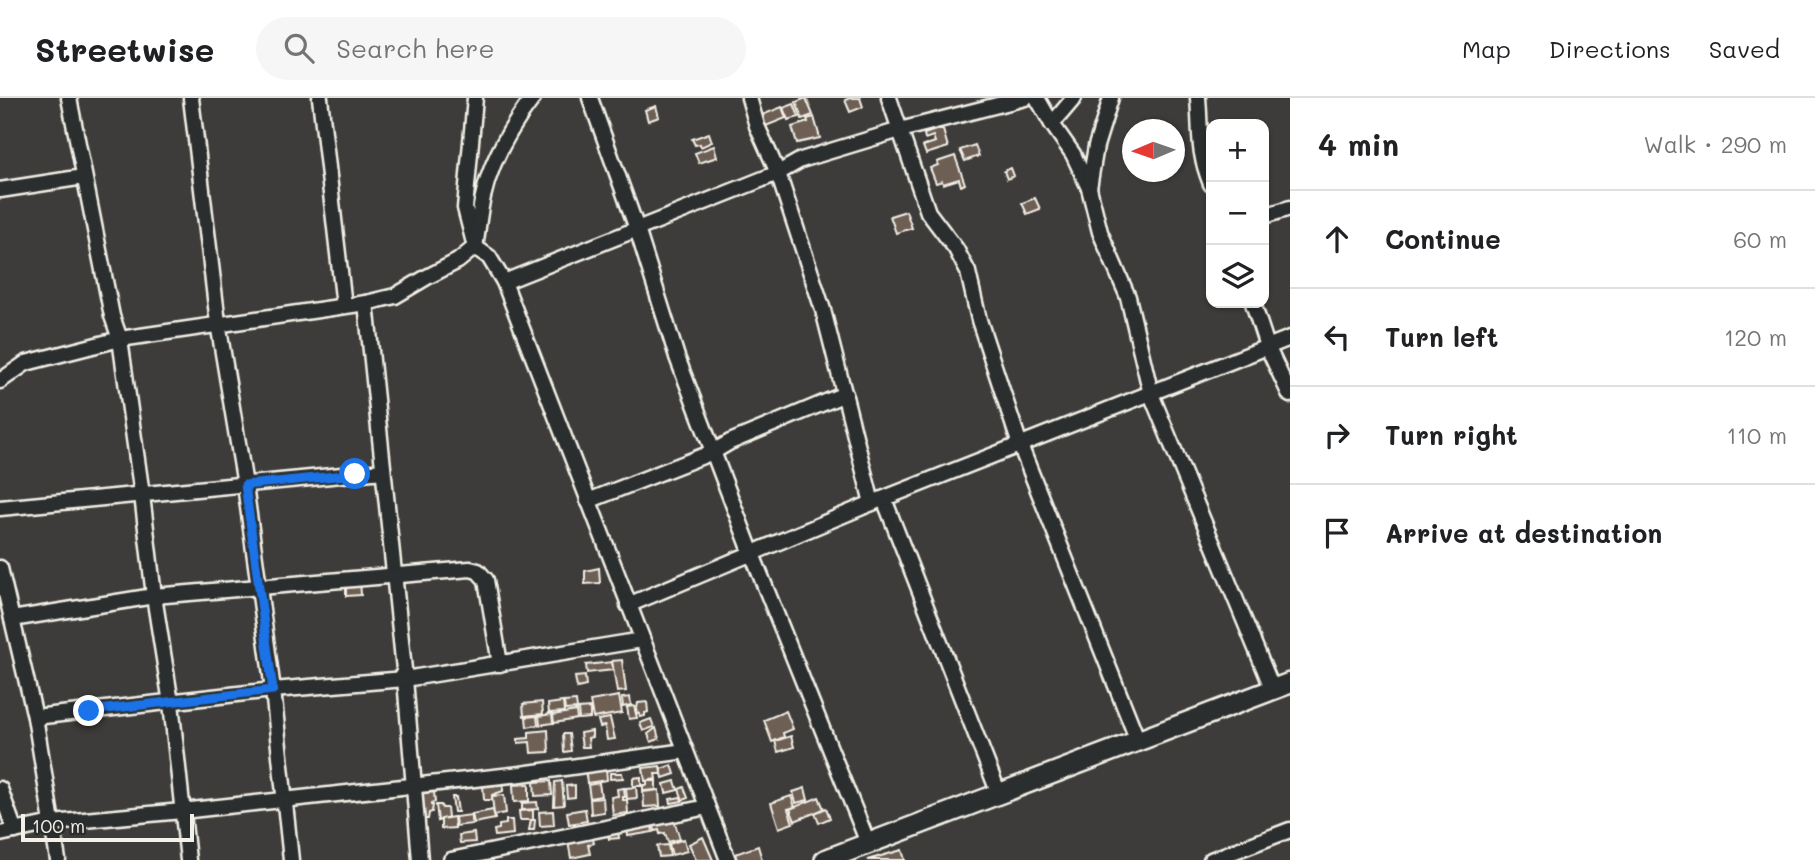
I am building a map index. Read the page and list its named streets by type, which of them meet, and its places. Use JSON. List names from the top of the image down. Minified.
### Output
{"scale_bar":"100 m","north":"left","page":{"header":"Streetwise","search":"Search here","nav":["Map","Directions","Saved"],"heading":["4 min","Walk · 290 m"],"map_buttons":["+","−"],"list":[["Continue","60 m"],["Turn left","120 m"],["Turn right","110 m"],"Arrive at destination"],"scale":"100 m"}}
